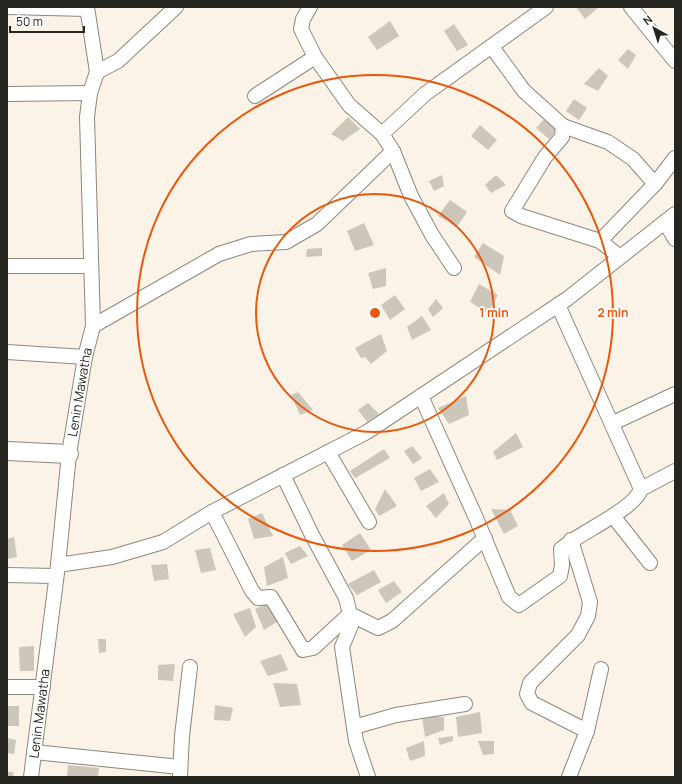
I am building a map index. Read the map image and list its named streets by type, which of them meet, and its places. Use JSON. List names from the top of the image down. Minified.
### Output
{"streets":{"street":["Lenin Mawatha"]},"scale_bar":"50 m","north":"top left","rings":["1 min","2 min"]}
